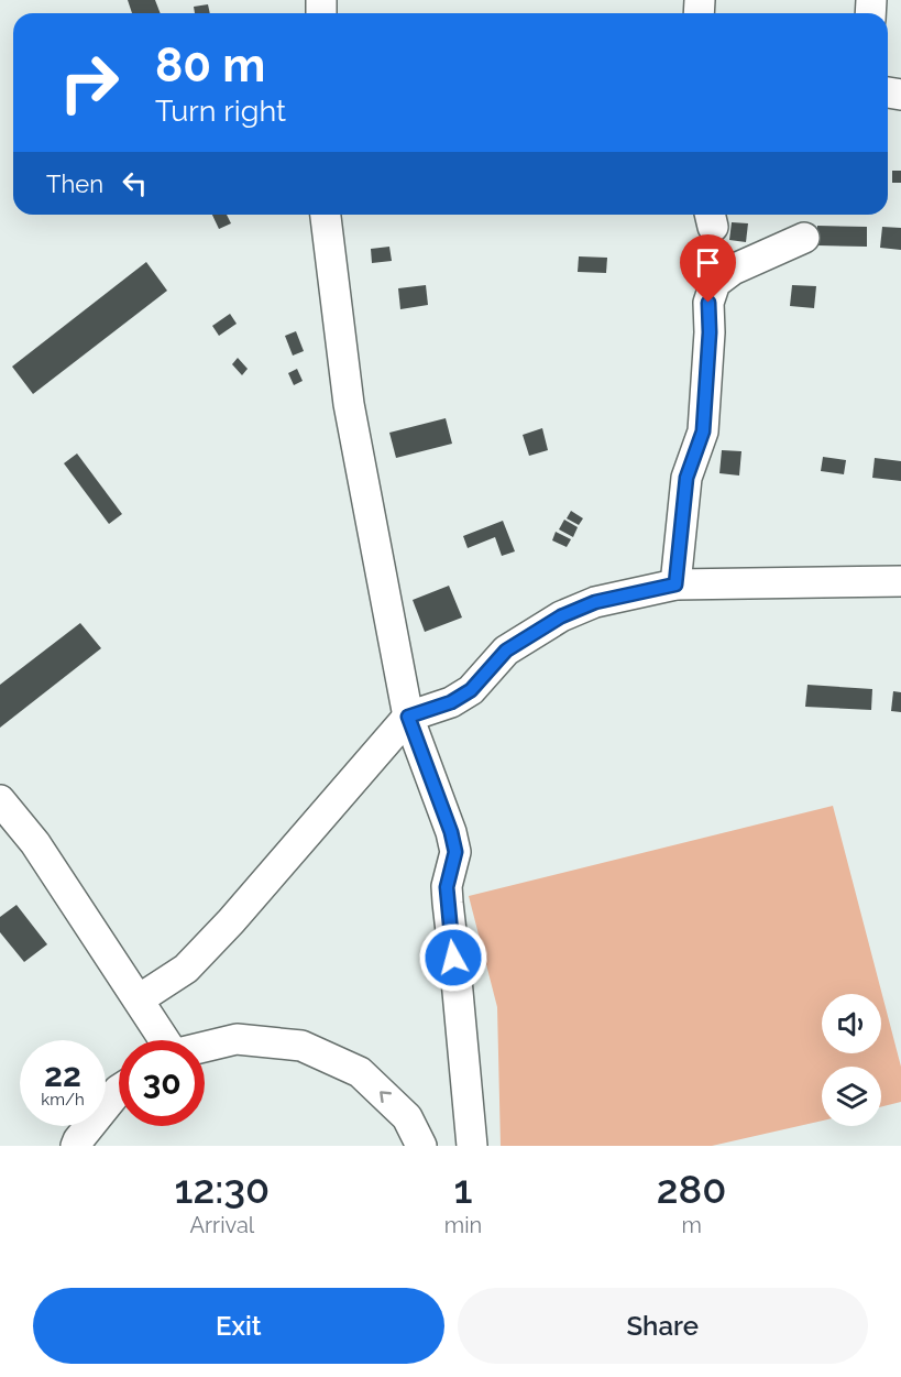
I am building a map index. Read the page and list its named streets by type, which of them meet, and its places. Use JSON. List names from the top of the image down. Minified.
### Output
{"page":{"turn":["80 m","Turn right"],"then":"Then","speed":"22 km/h","limit":"30","eta":["12:30","Arrival","1","min","280","m"],"buttons":["Exit","Share"]}}
